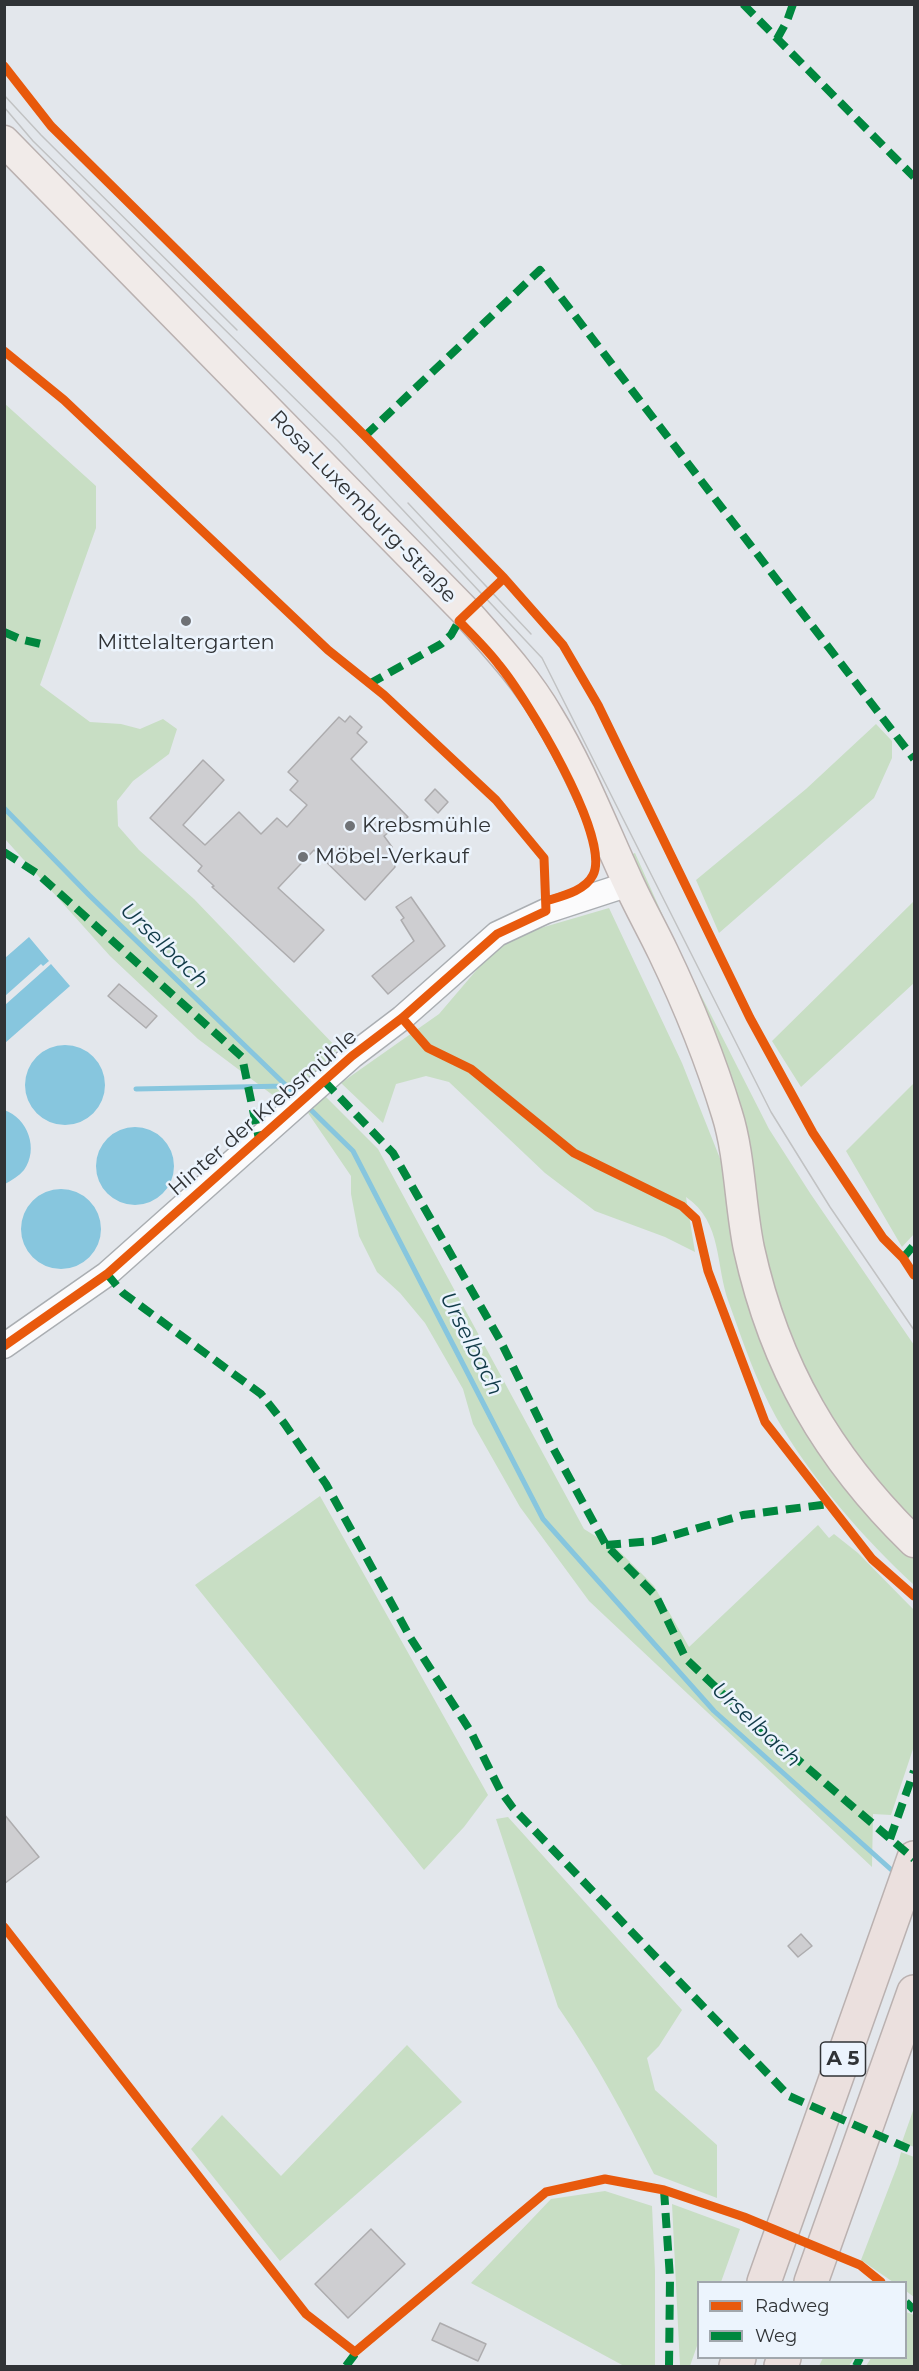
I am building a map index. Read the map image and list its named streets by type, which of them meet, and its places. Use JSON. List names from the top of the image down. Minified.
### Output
{"streets":{"highway":["A 5"],"main road":["Rosa-Luxemburg-Straße"],"street":["Hinter der Krebsmühle"]},"crossings":[["Rosa-Luxemburg-Straße","Hinter der Krebsmühle"]],"water":["Urselbach"],"places":["Mittelaltergarten","Krebsmühle","Möbel-Verkauf"],"legend":["Radweg","Weg"]}
